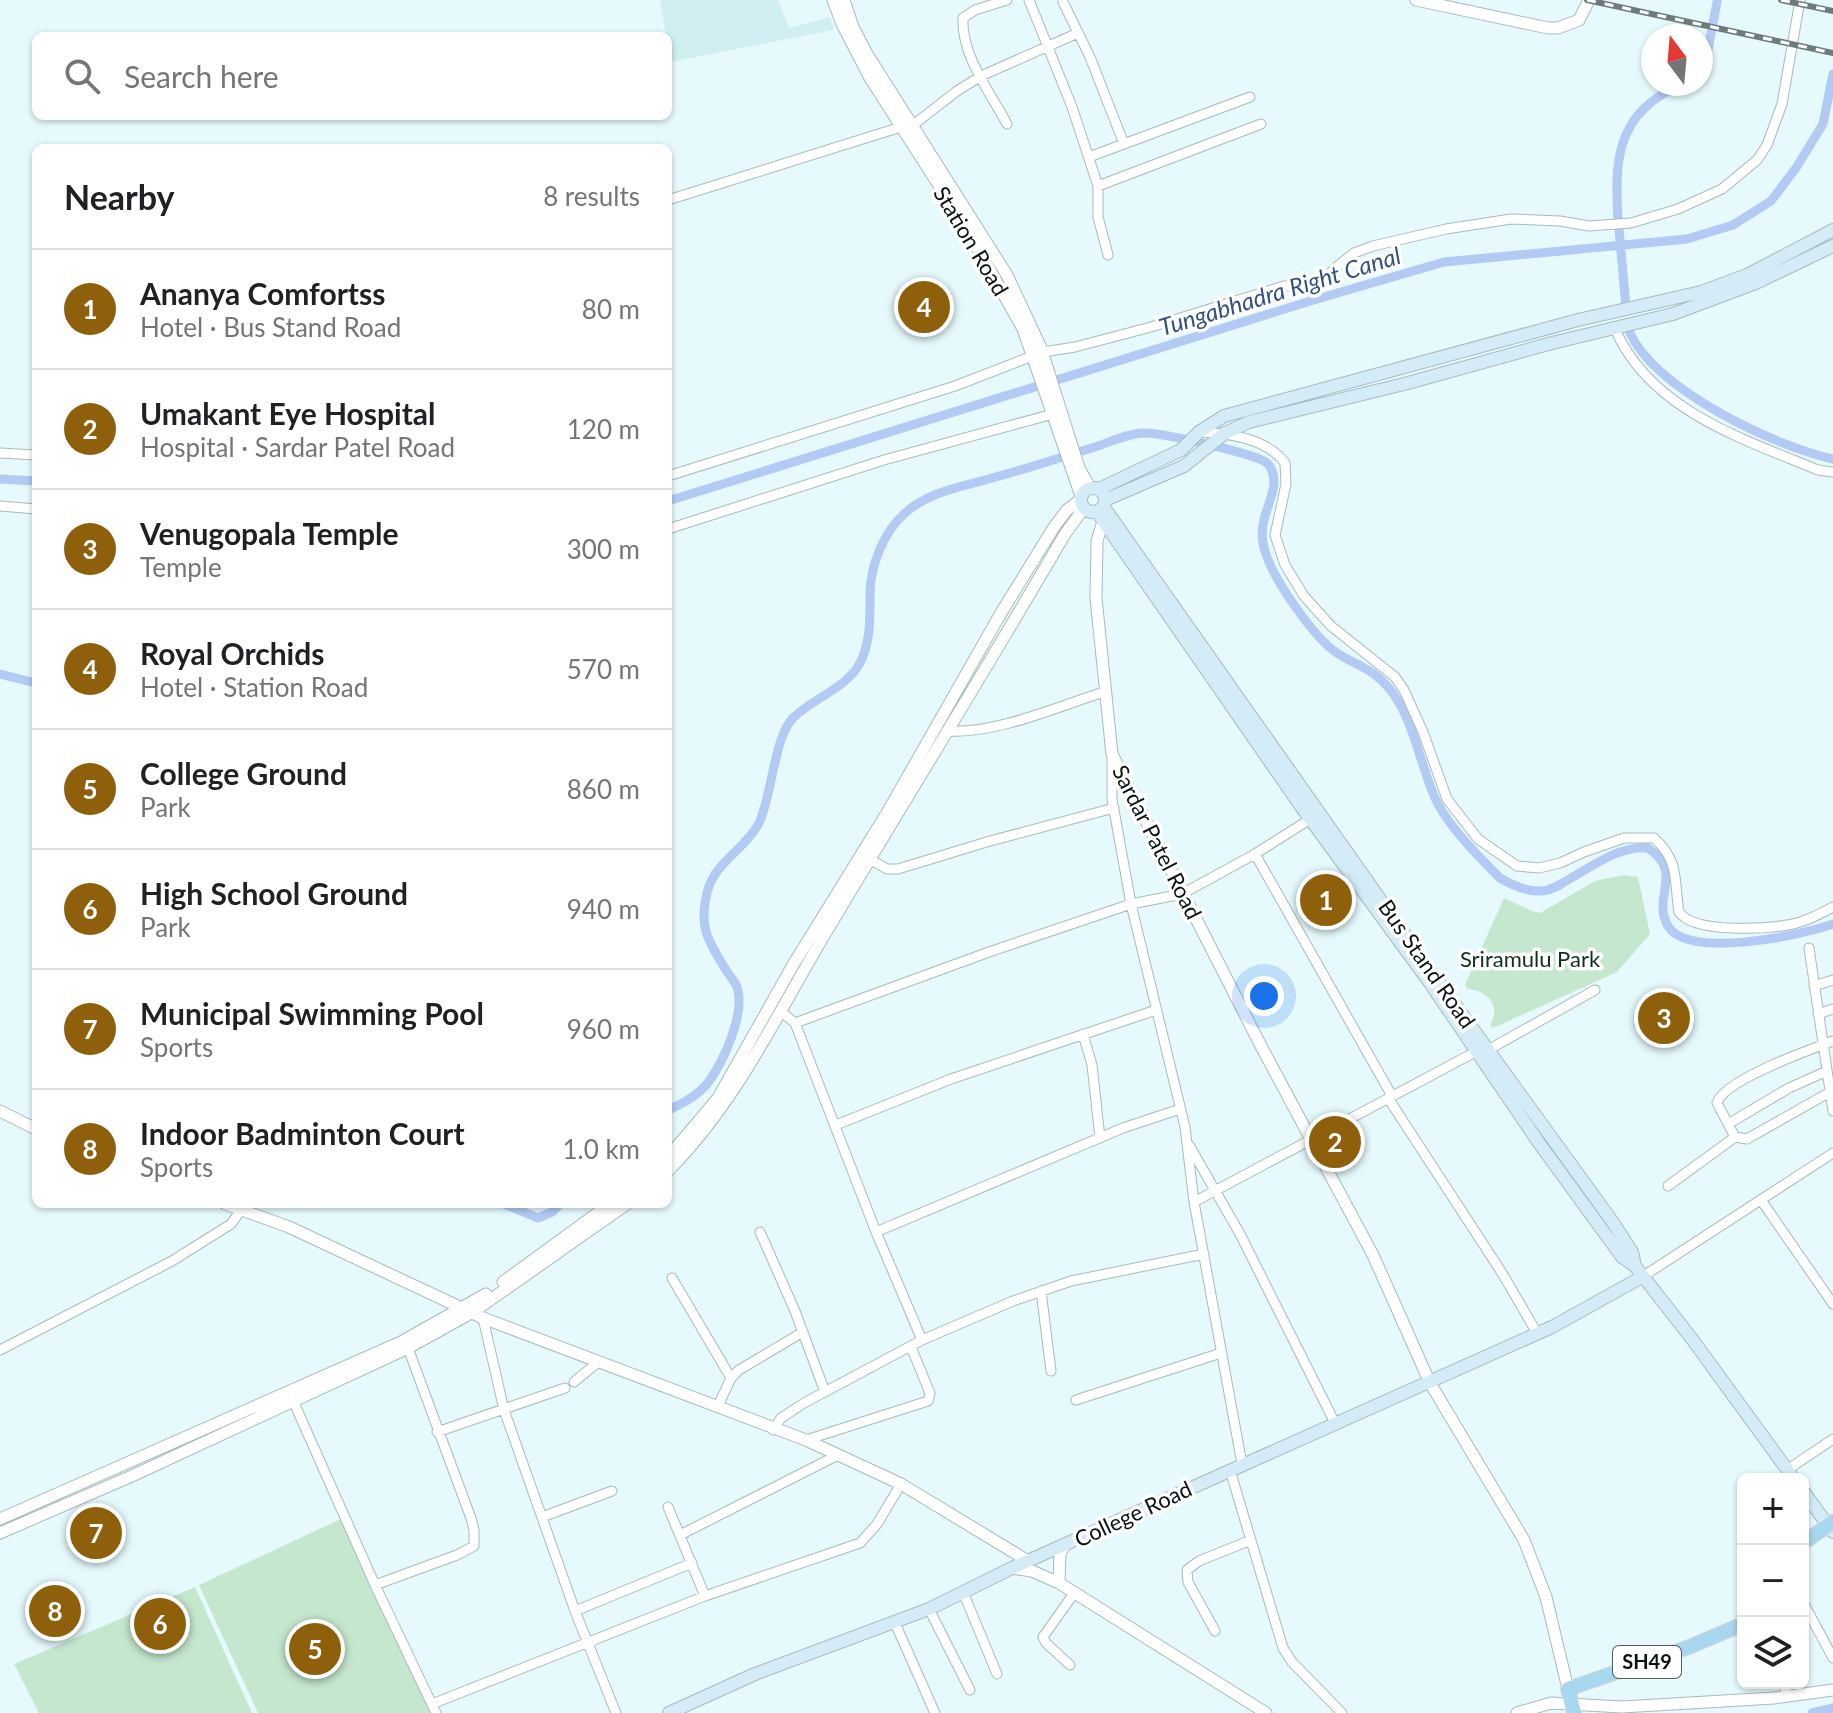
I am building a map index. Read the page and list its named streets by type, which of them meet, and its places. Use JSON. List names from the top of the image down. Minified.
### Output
{"streets":{"main road":["Bus Stand Road","College Road","SH49"],"street":["Station Road","Sardar Patel Road"]},"crossings":[["Sardar Patel Road","Bus Stand Road"],["Sardar Patel Road","College Road"],["Sardar Patel Road","SH49"],["Bus Stand Road","College Road"]],"water":["Tungabhadra Right Canal"],"parks":["Sriramulu Park"],"north":"top","page":{"search":"Search here","heading":["Nearby","8 results"],"list":[{"mark":"1","name":"Ananya Comfortss","note":"Hotel · Bus Stand Road","value":"80 m"},{"mark":"2","name":"Umakant Eye Hospital","note":"Hospital · Sardar Patel Road","value":"120 m"},{"mark":"3","name":"Venugopala Temple","note":"Temple","value":"300 m"},{"mark":"4","name":"Royal Orchids","note":"Hotel · Station Road","value":"570 m"},{"mark":"5","name":"College Ground","note":"Park","value":"860 m"},{"mark":"6","name":"High School Ground","note":"Park","value":"940 m"},{"mark":"7","name":"Municipal Swimming Pool","note":"Sports","value":"960 m"},{"mark":"8","name":"Indoor Badminton Court","note":"Sports","value":"1.0 km"}],"pins":["4","1","3","2","7","8","6","5"],"map_buttons":["+","−"]}}
